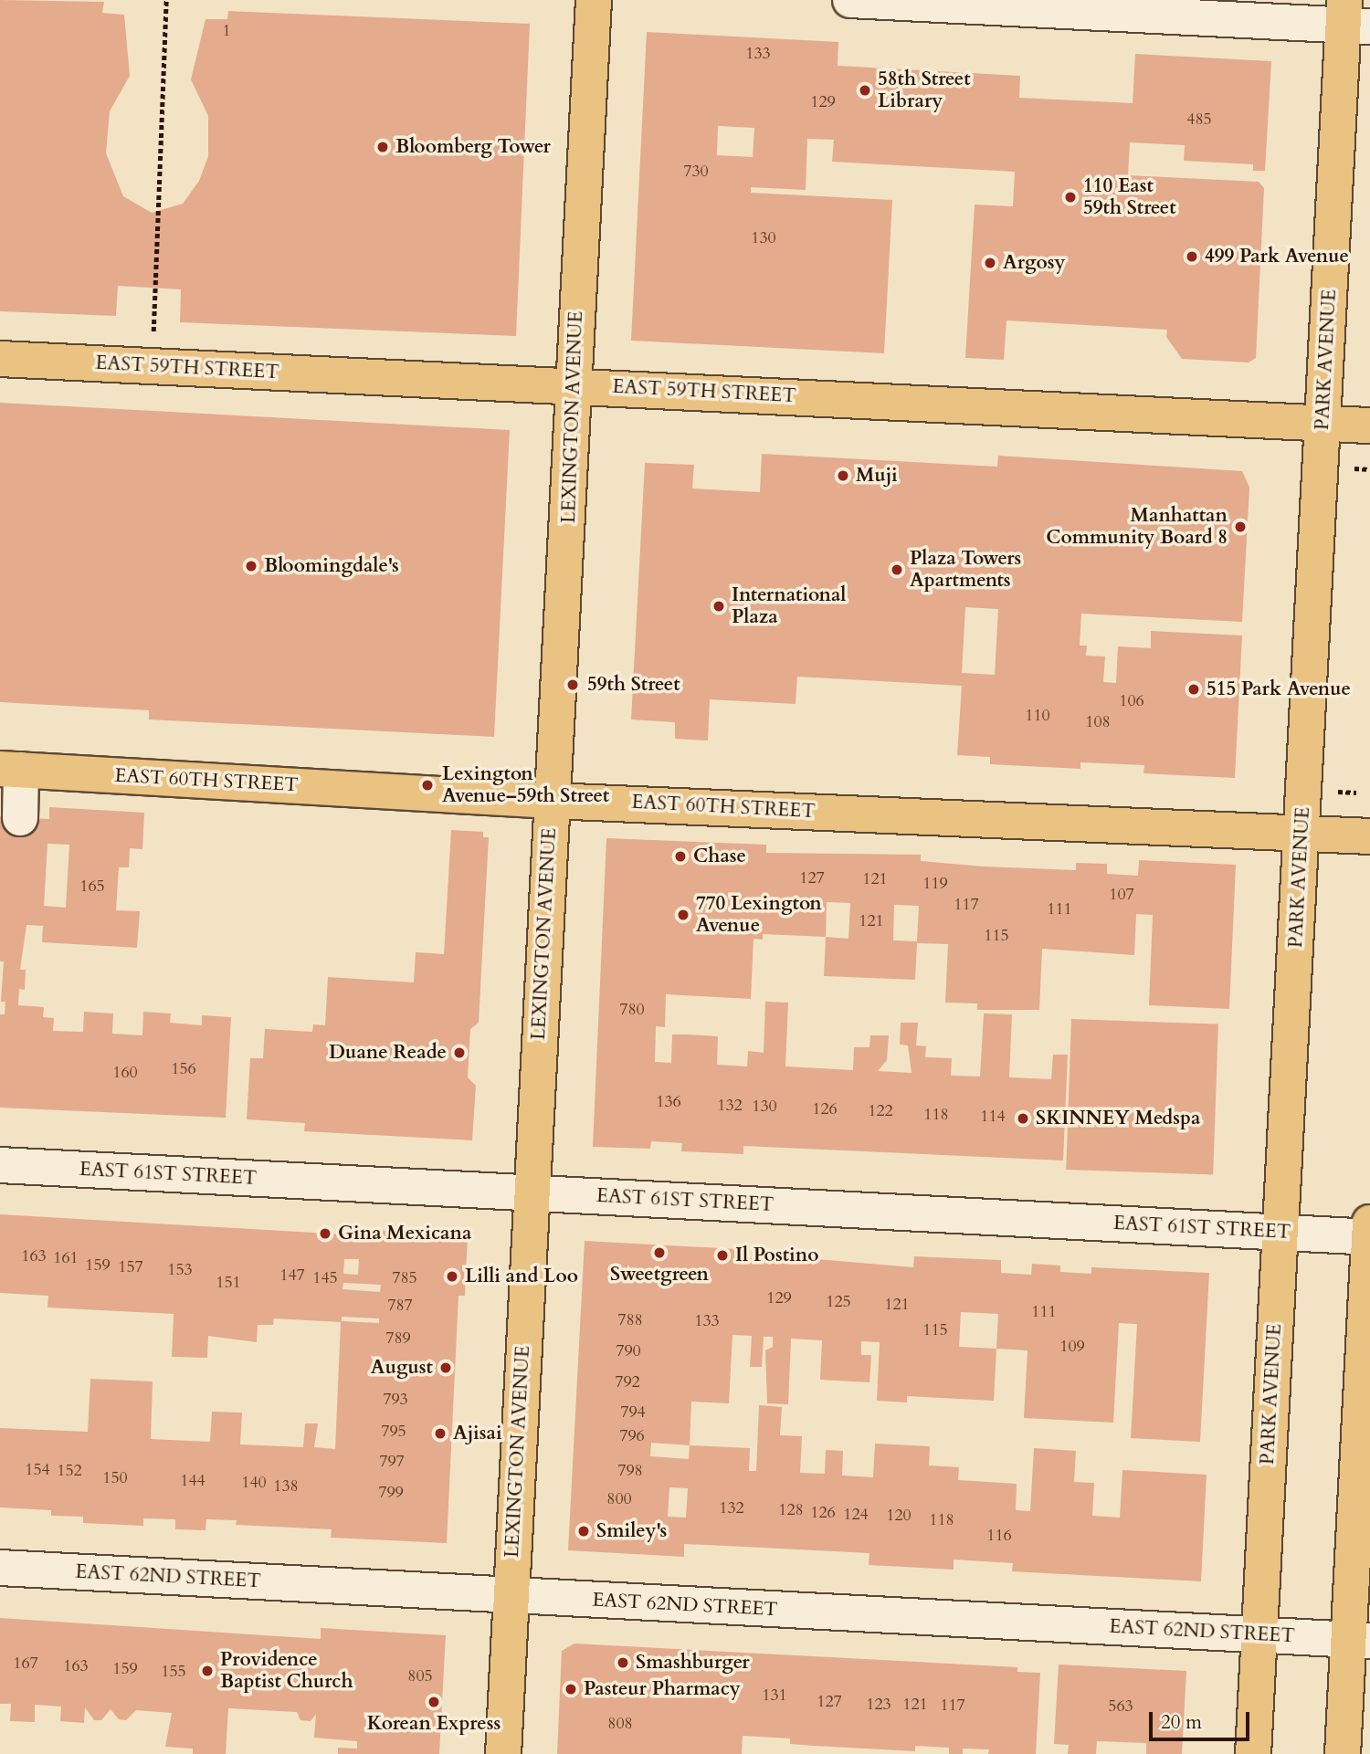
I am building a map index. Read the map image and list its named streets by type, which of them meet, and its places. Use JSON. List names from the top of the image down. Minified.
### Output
{"streets":{"main road":["PARK AVENUE","EAST 59TH STREET","LEXINGTON AVENUE","EAST 60TH STREET"],"street":["EAST 61ST STREET","EAST 62ND STREET"]},"crossings":[["PARK AVENUE","EAST 59TH STREET"],["PARK AVENUE","EAST 60TH STREET"],["PARK AVENUE","EAST 61ST STREET"],["PARK AVENUE","EAST 62ND STREET"],["EAST 59TH STREET","LEXINGTON AVENUE"],["LEXINGTON AVENUE","EAST 60TH STREET"],["LEXINGTON AVENUE","EAST 61ST STREET"],["LEXINGTON AVENUE","EAST 62ND STREET"]],"places":["58th Street Library","Bloomberg Tower","110 East 59th Street","499 Park Avenue","Argosy","Muji","Manhattan Community Board 8","Bloomingdale's","Plaza Towers Apartments","International Plaza","59th Street","515 Park Avenue","Lexington Avenue–59th Street","Chase","770 Lexington Avenue","Duane Reade","SKINNEY Medspa","Gina Mexicana","Sweetgreen","Il Postino","Lilli and Loo","August","Ajisai","Smiley's","Smashburger","Providence Baptist Church","Pasteur Pharmacy","Korean Express"],"house_numbers":["1","133","129","485","730","130","106","110","108","127","121","119","165","107","117","111","121","115","780","156","160","136","132","130","126","122","118","114","163","161","159","157","153","147","145","785","151","129","125","121","787","111","788","133","115","789","109","790","792","793","794","795","796","797","154","152","798","150","144","140","138","799","800","132","128","126","124","120","118","116","167","163","159","155","805","131","127","123","121","117","563","808"],"scale_bar":"20 m"}
